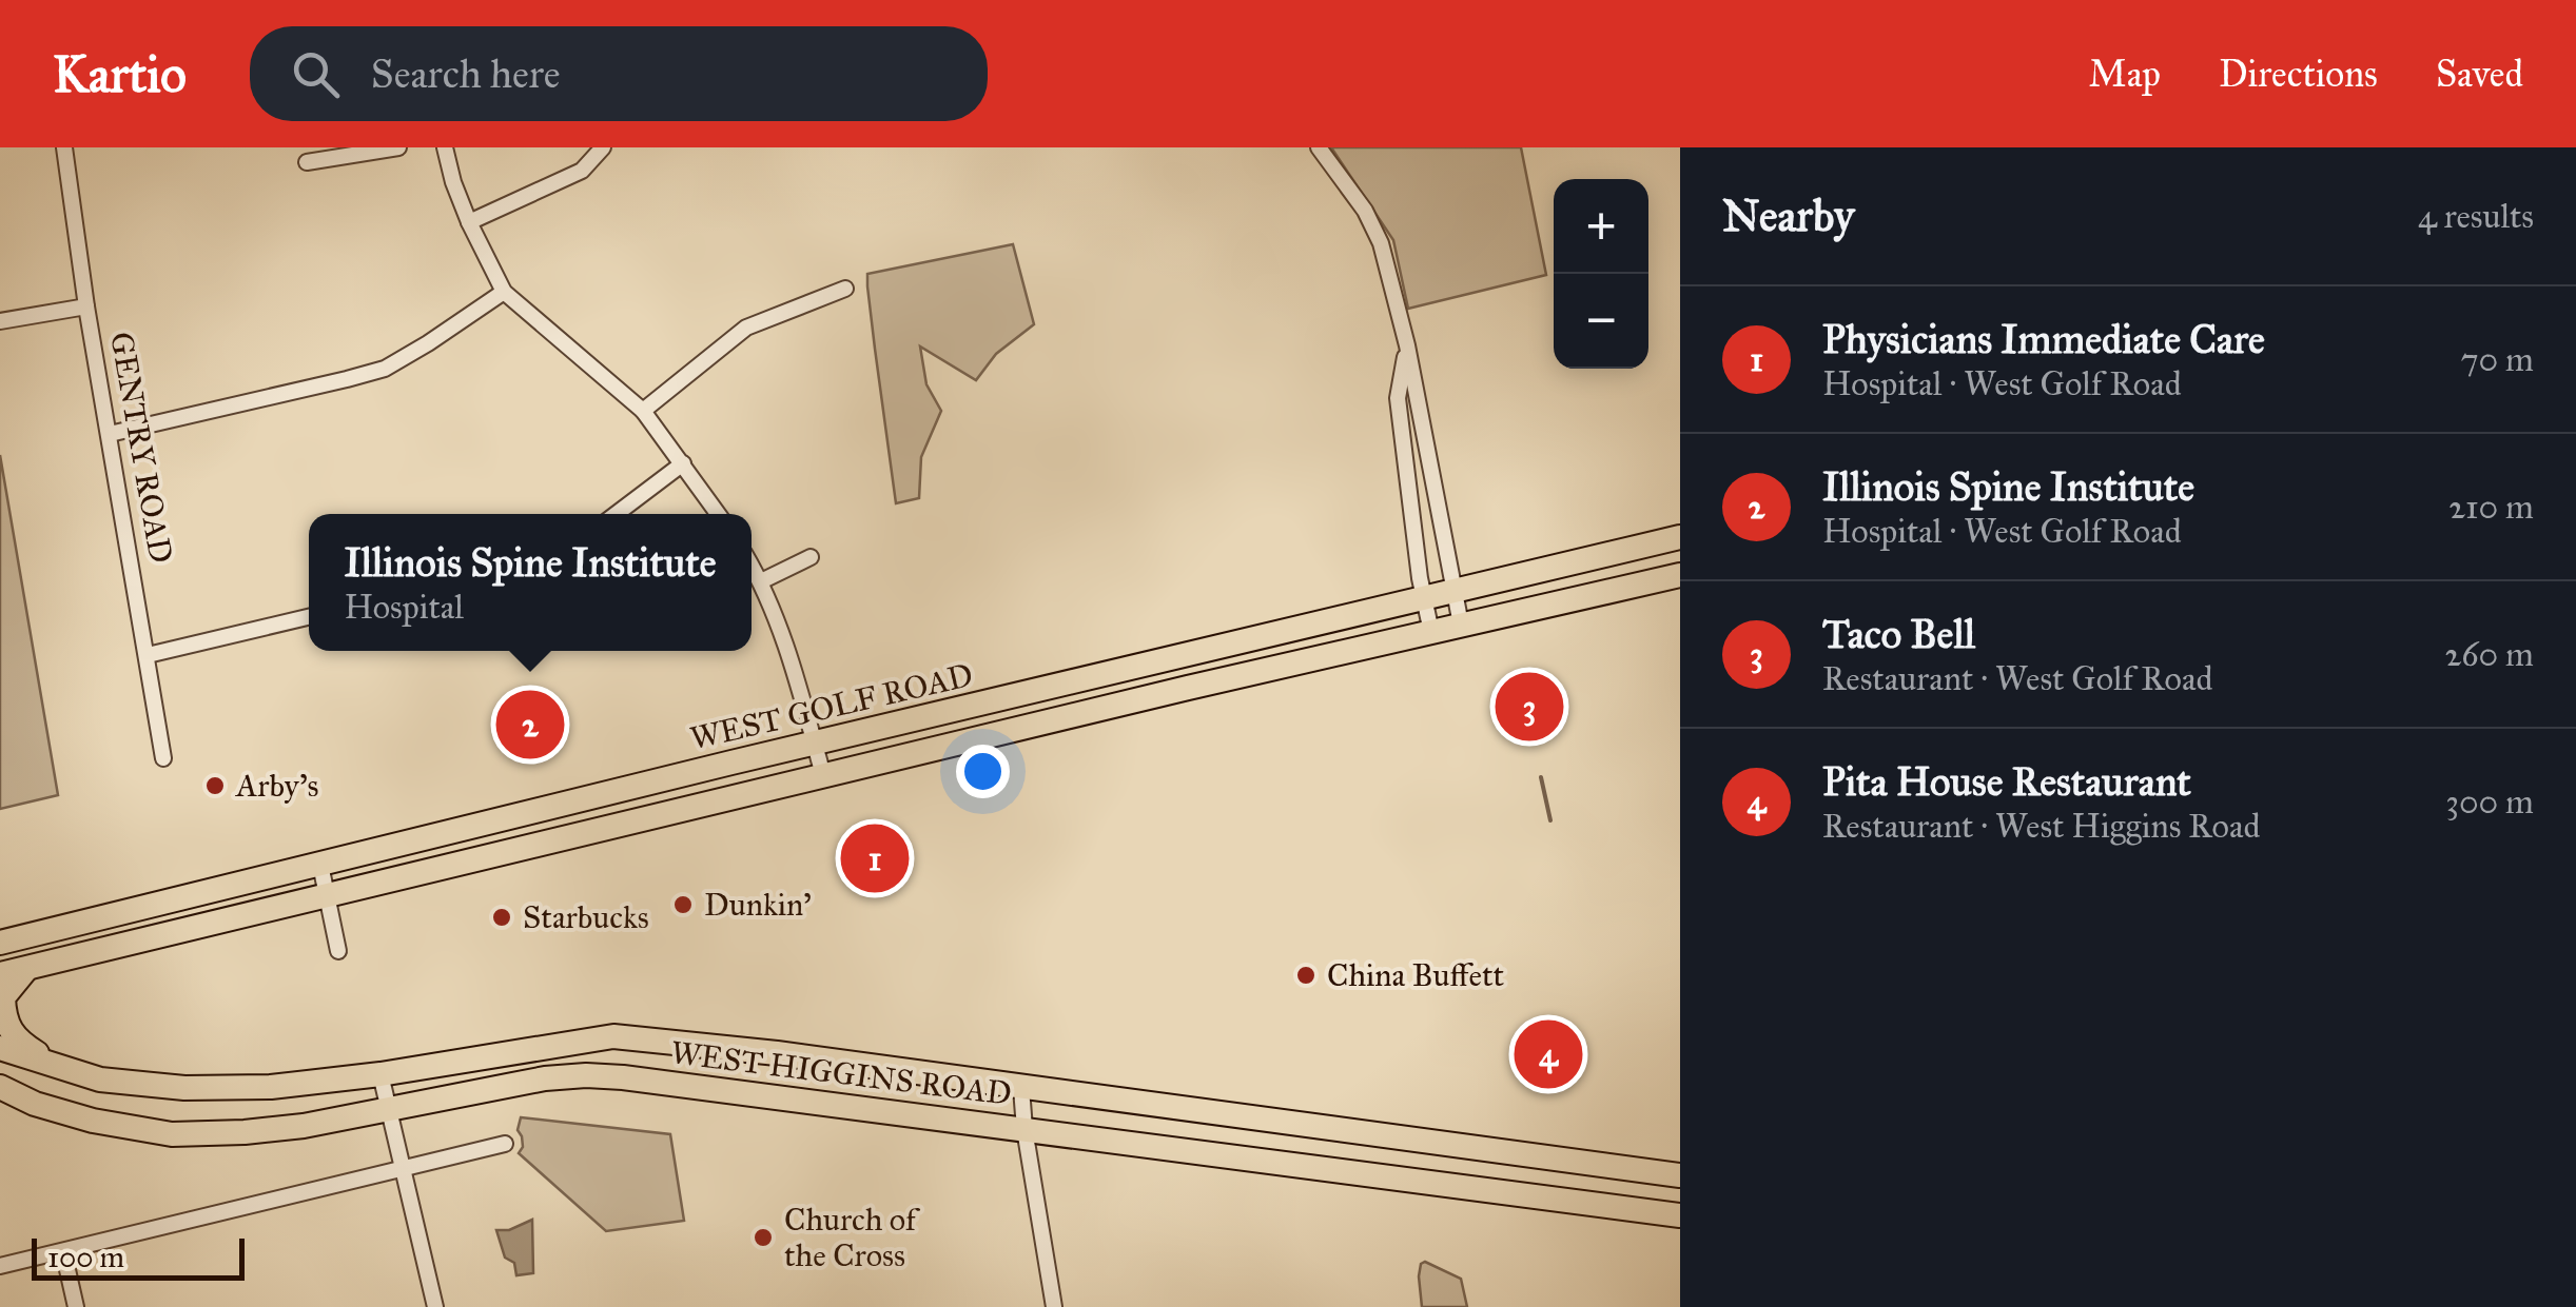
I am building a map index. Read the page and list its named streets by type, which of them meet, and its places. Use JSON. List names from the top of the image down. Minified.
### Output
{"streets":{"main road":["WEST GOLF ROAD","WEST HIGGINS ROAD"],"street":["GENTRY ROAD"]},"places":["Arby's","Dunkin'","Starbucks","China Buffett","Church of the Cross"],"scale_bar":"100 m","page":{"header":"Kartio","search":"Search here","nav":["Map","Directions","Saved"],"heading":["Nearby","4 results"],"map_buttons":["+","−"],"list":[{"mark":"1","name":"Physicians Immediate Care","note":"Hospital · West Golf Road","value":"70 m"},{"mark":"2","name":"Illinois Spine Institute","note":"Hospital · West Golf Road","value":"210 m"},{"mark":"3","name":"Taco Bell","note":"Restaurant · West Golf Road","value":"260 m"},{"mark":"4","name":"Pita House Restaurant","note":"Restaurant · West Higgins Road","value":"300 m"}],"popup":["Illinois Spine Institute","Hospital"],"pins":["3","2","1","4"],"scale":"100 m"}}
